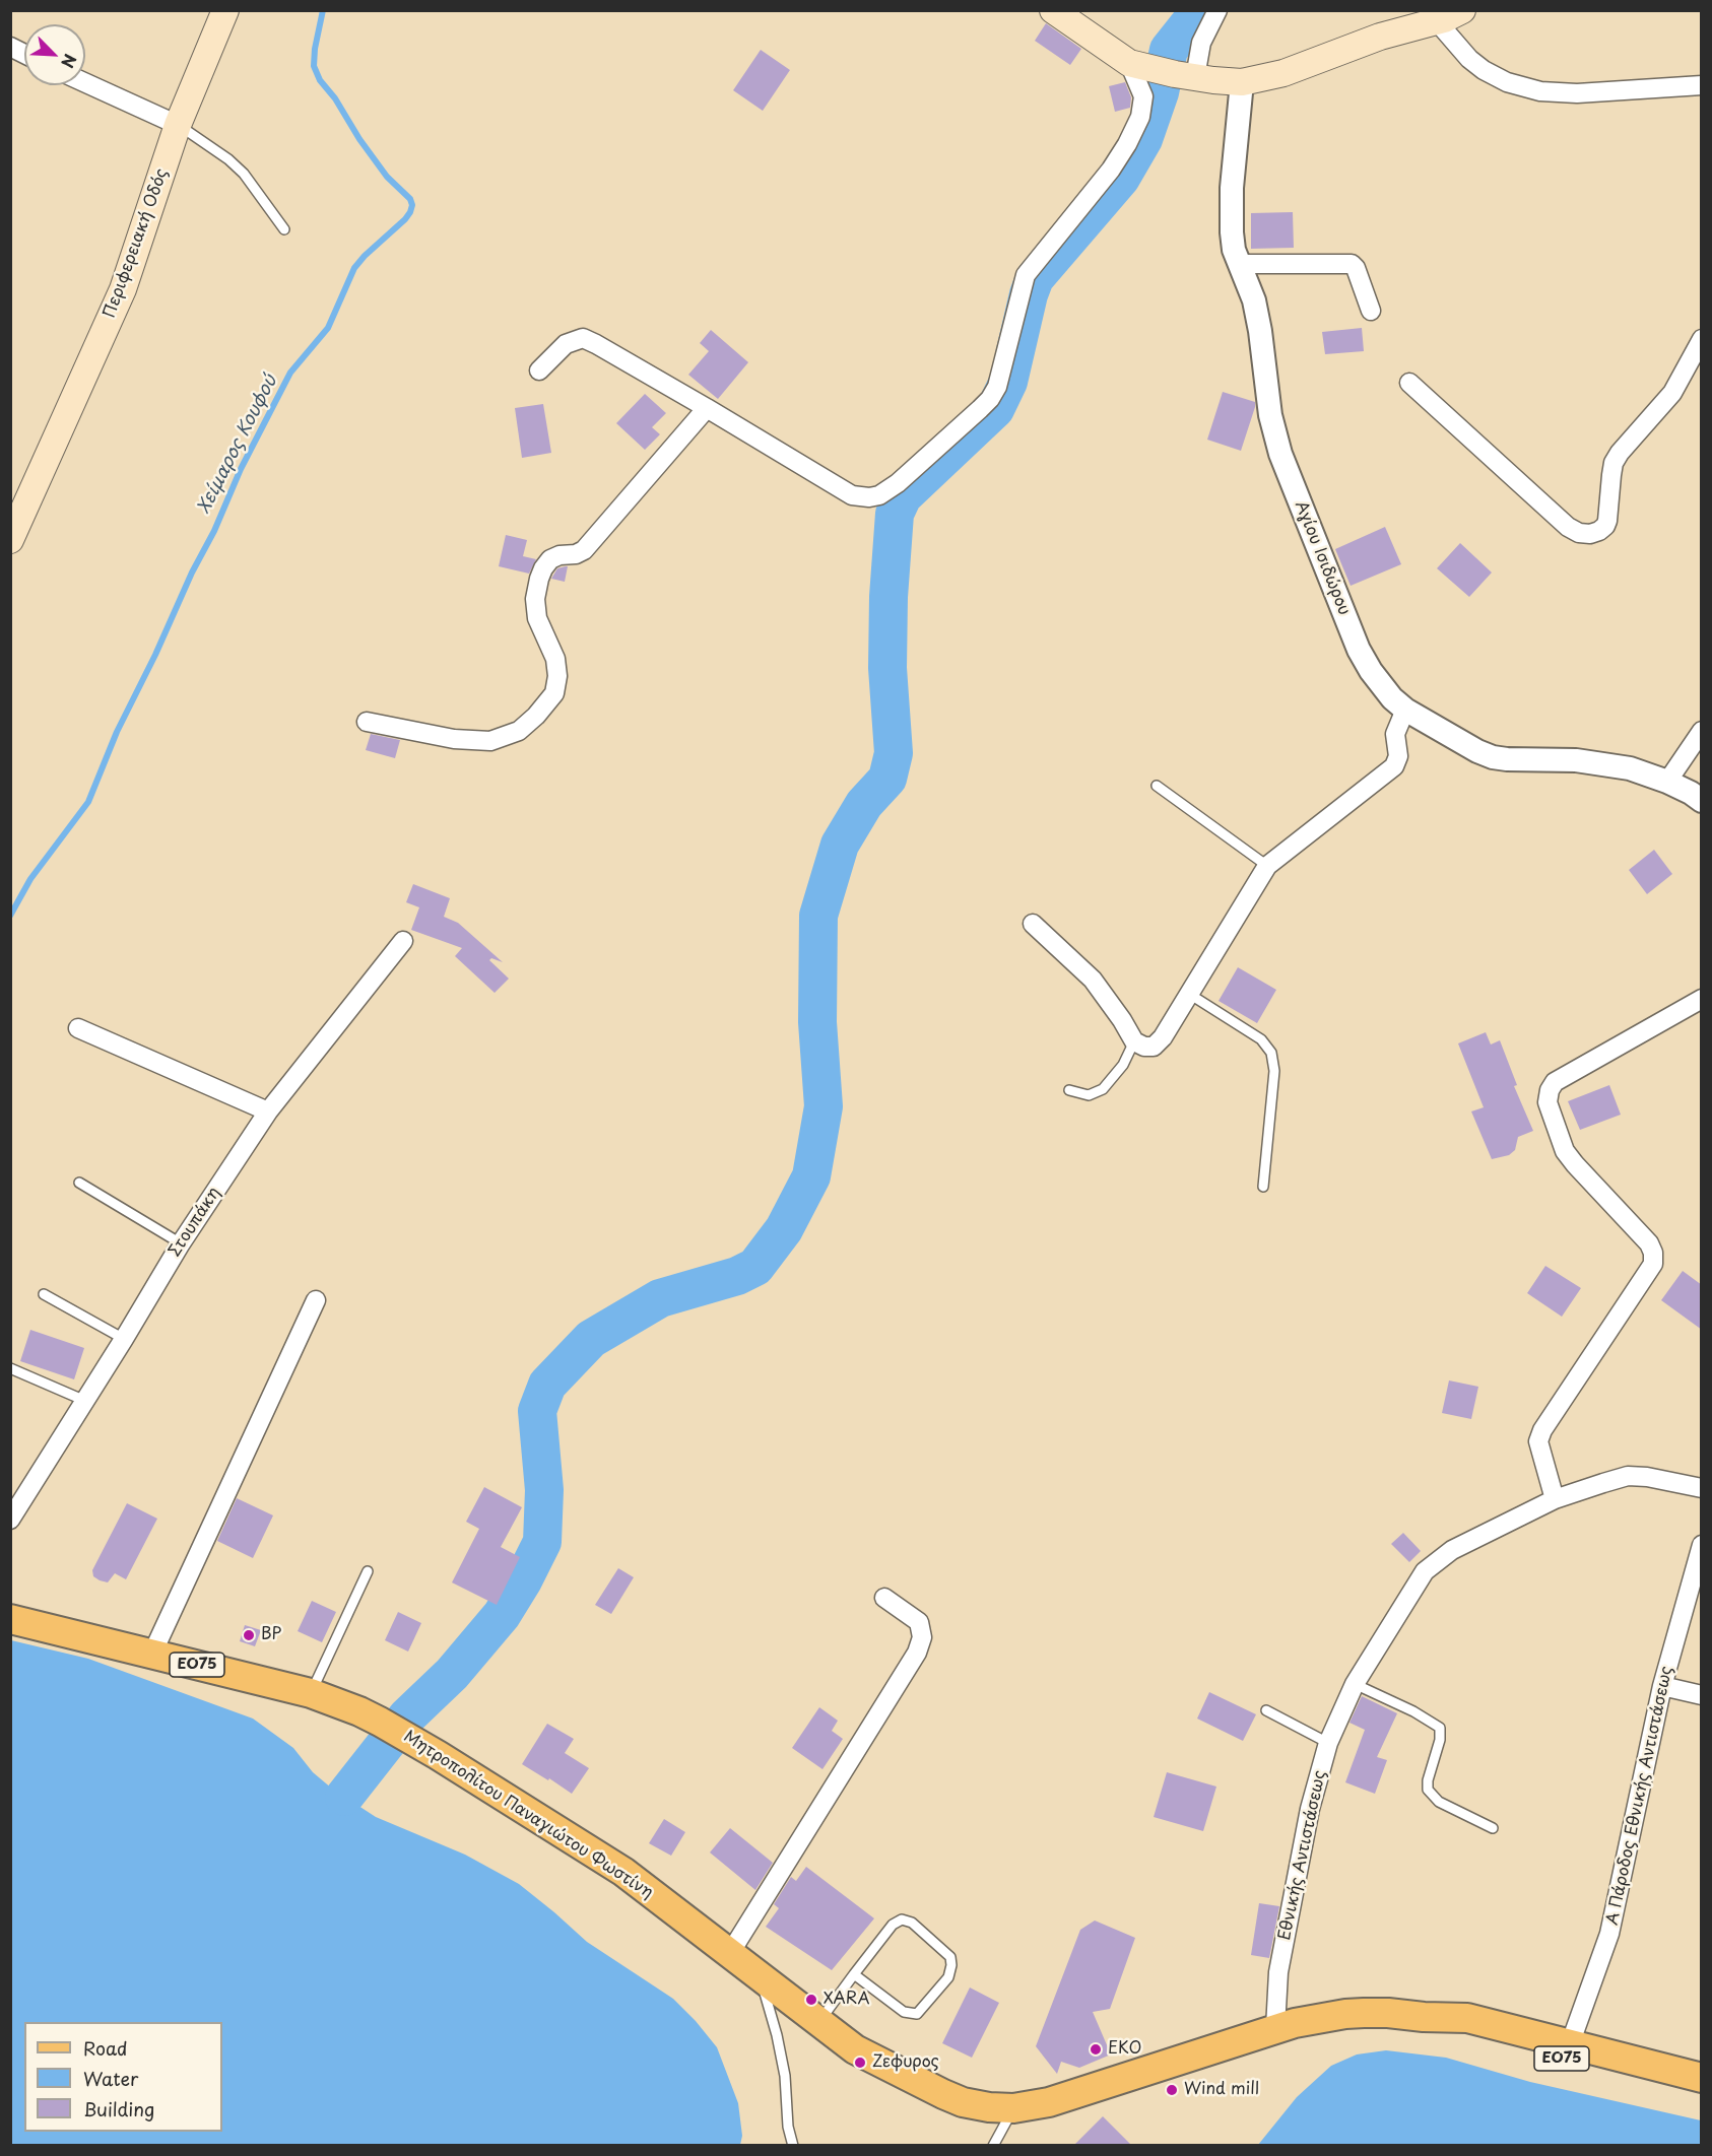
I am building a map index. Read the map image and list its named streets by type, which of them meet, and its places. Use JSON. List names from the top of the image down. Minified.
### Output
{"streets":{"main road":["Περιφερειακή Οδός","ΕΟ75","Μητροπολίτου Παναγιώτου Φωστίνη"],"street":["Αγίου Ισιδώρου","Στουπάκη","Α Πάροδος Εθνικής Αντιστάσεως","Εθνικής Αντιστάσεως"]},"crossings":[["Α Πάροδος Εθνικής Αντιστάσεως","Μητροπολίτου Παναγιώτου Φωστίνη"],["Μητροπολίτου Παναγιώτου Φωστίνη","Εθνικής Αντιστάσεως"]],"water":["Χείμαρος Κουφού"],"places":["BP","XARA","EKO","Ζεφυρος","Wind mill"],"legend":["Road","Water","Building"],"north":"bottom right"}
